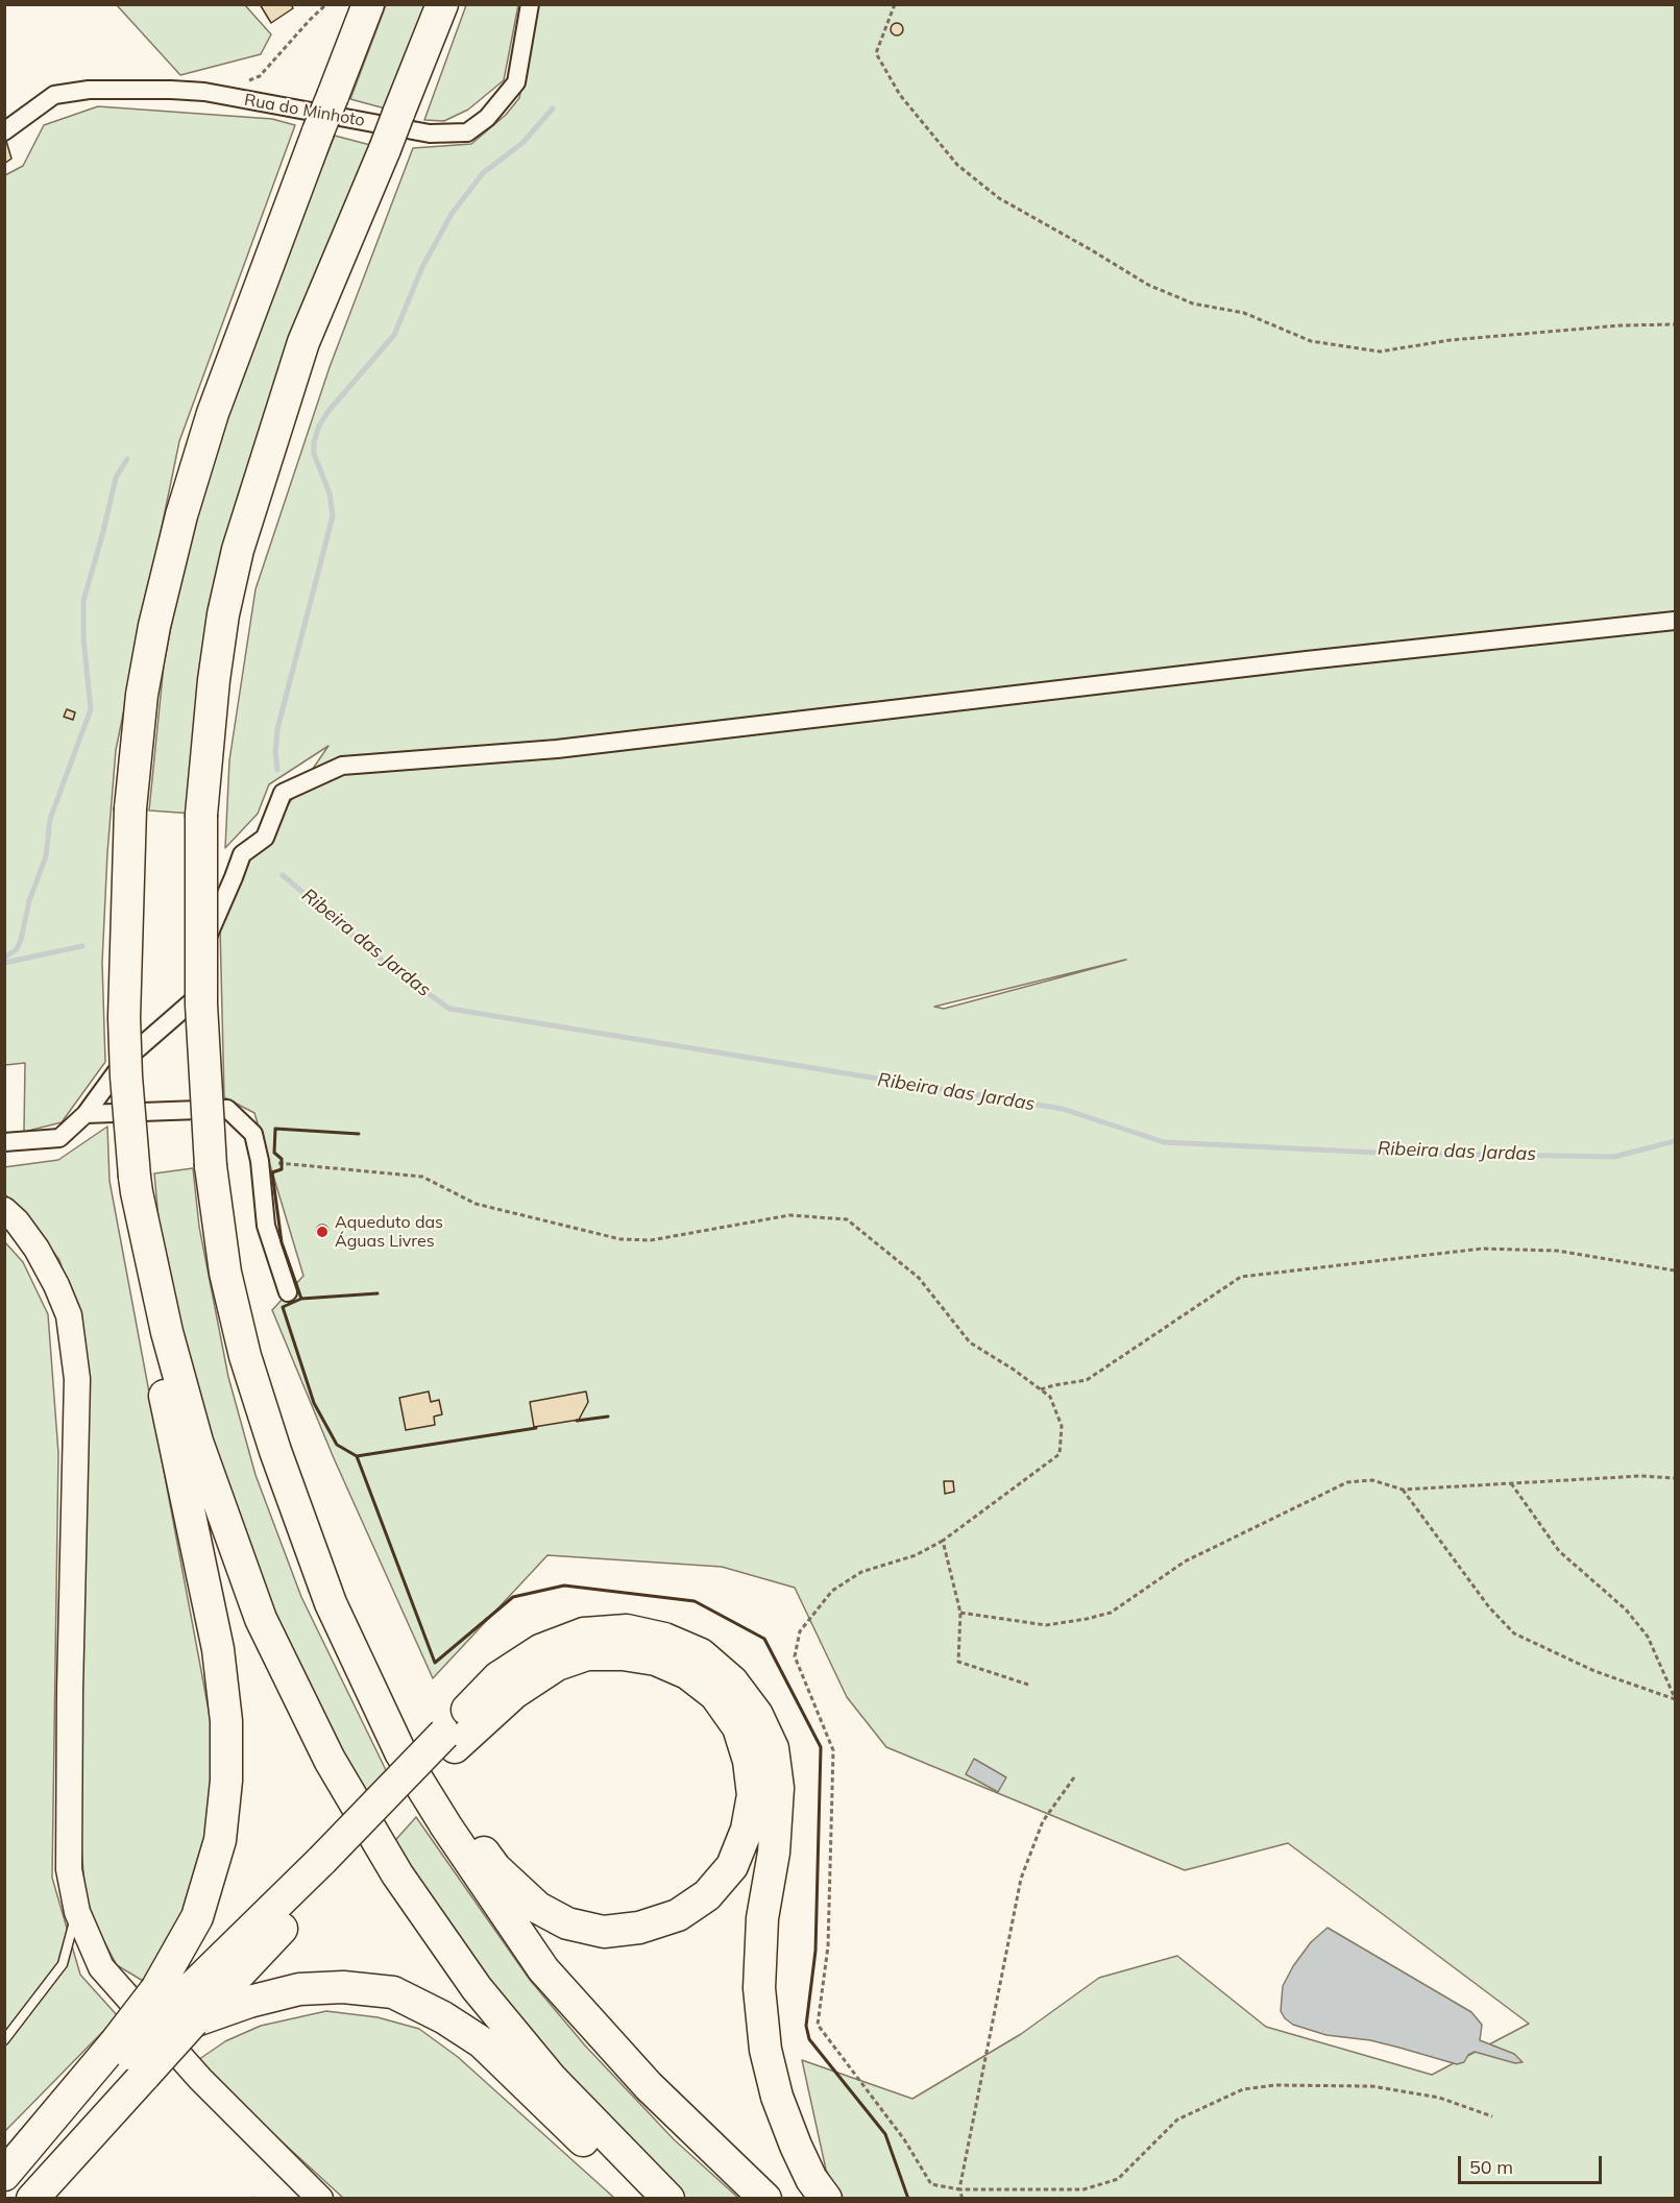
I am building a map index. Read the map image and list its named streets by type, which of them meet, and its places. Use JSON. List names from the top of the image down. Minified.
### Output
{"streets":{"street":["Rua do Minhoto"]},"water":["Ribeira das Jardas"],"places":["Aqueduto das Águas Livres"],"scale_bar":"50 m"}
